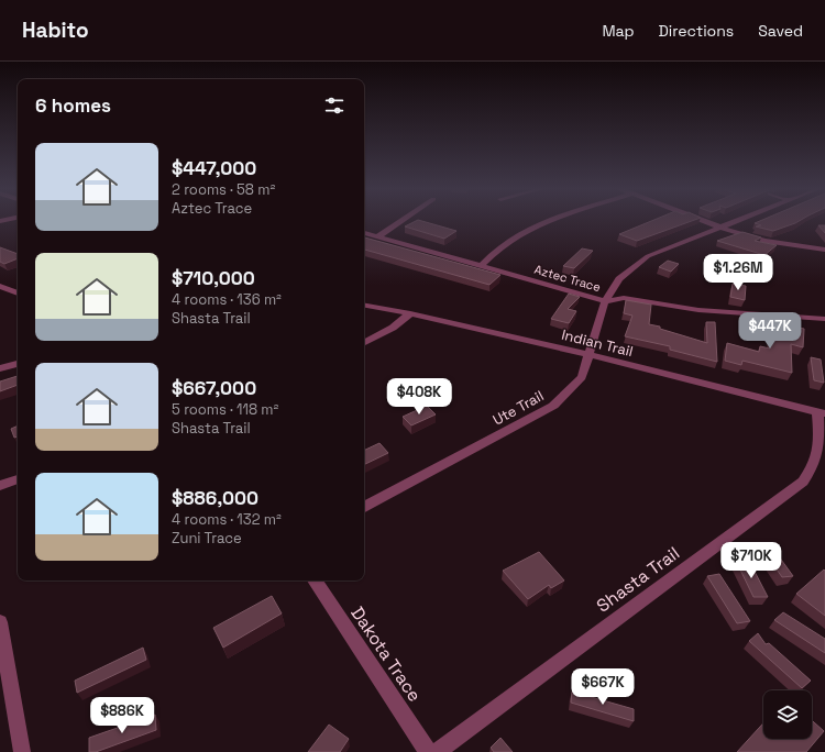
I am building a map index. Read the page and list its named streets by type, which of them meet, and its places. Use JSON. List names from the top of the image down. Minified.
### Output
{"streets":{"street":["Aztec Trace","Indian Trail","Ute Trail","Shasta Trail","Dakota Trace"]},"crossings":[["Aztec Trace","Ute Trail"],["Indian Trail","Ute Trail"],["Indian Trail","Shasta Trail"]],"page":{"header":"Habito","nav":["Map","Directions","Saved"],"heading":"6 homes","list":[{"name":"$447,000","note":"2 rooms · 58 m² · Aztec Trace"},{"name":"$710,000","note":"4 rooms · 136 m² · Shasta Trail"},{"name":"$667,000","note":"5 rooms · 118 m² · Shasta Trail"},{"name":"$886,000","note":"4 rooms · 132 m² · Zuni Trace"}],"price":["$1.26M","$447K","$408K","$710K","$667K","$886K"]}}
